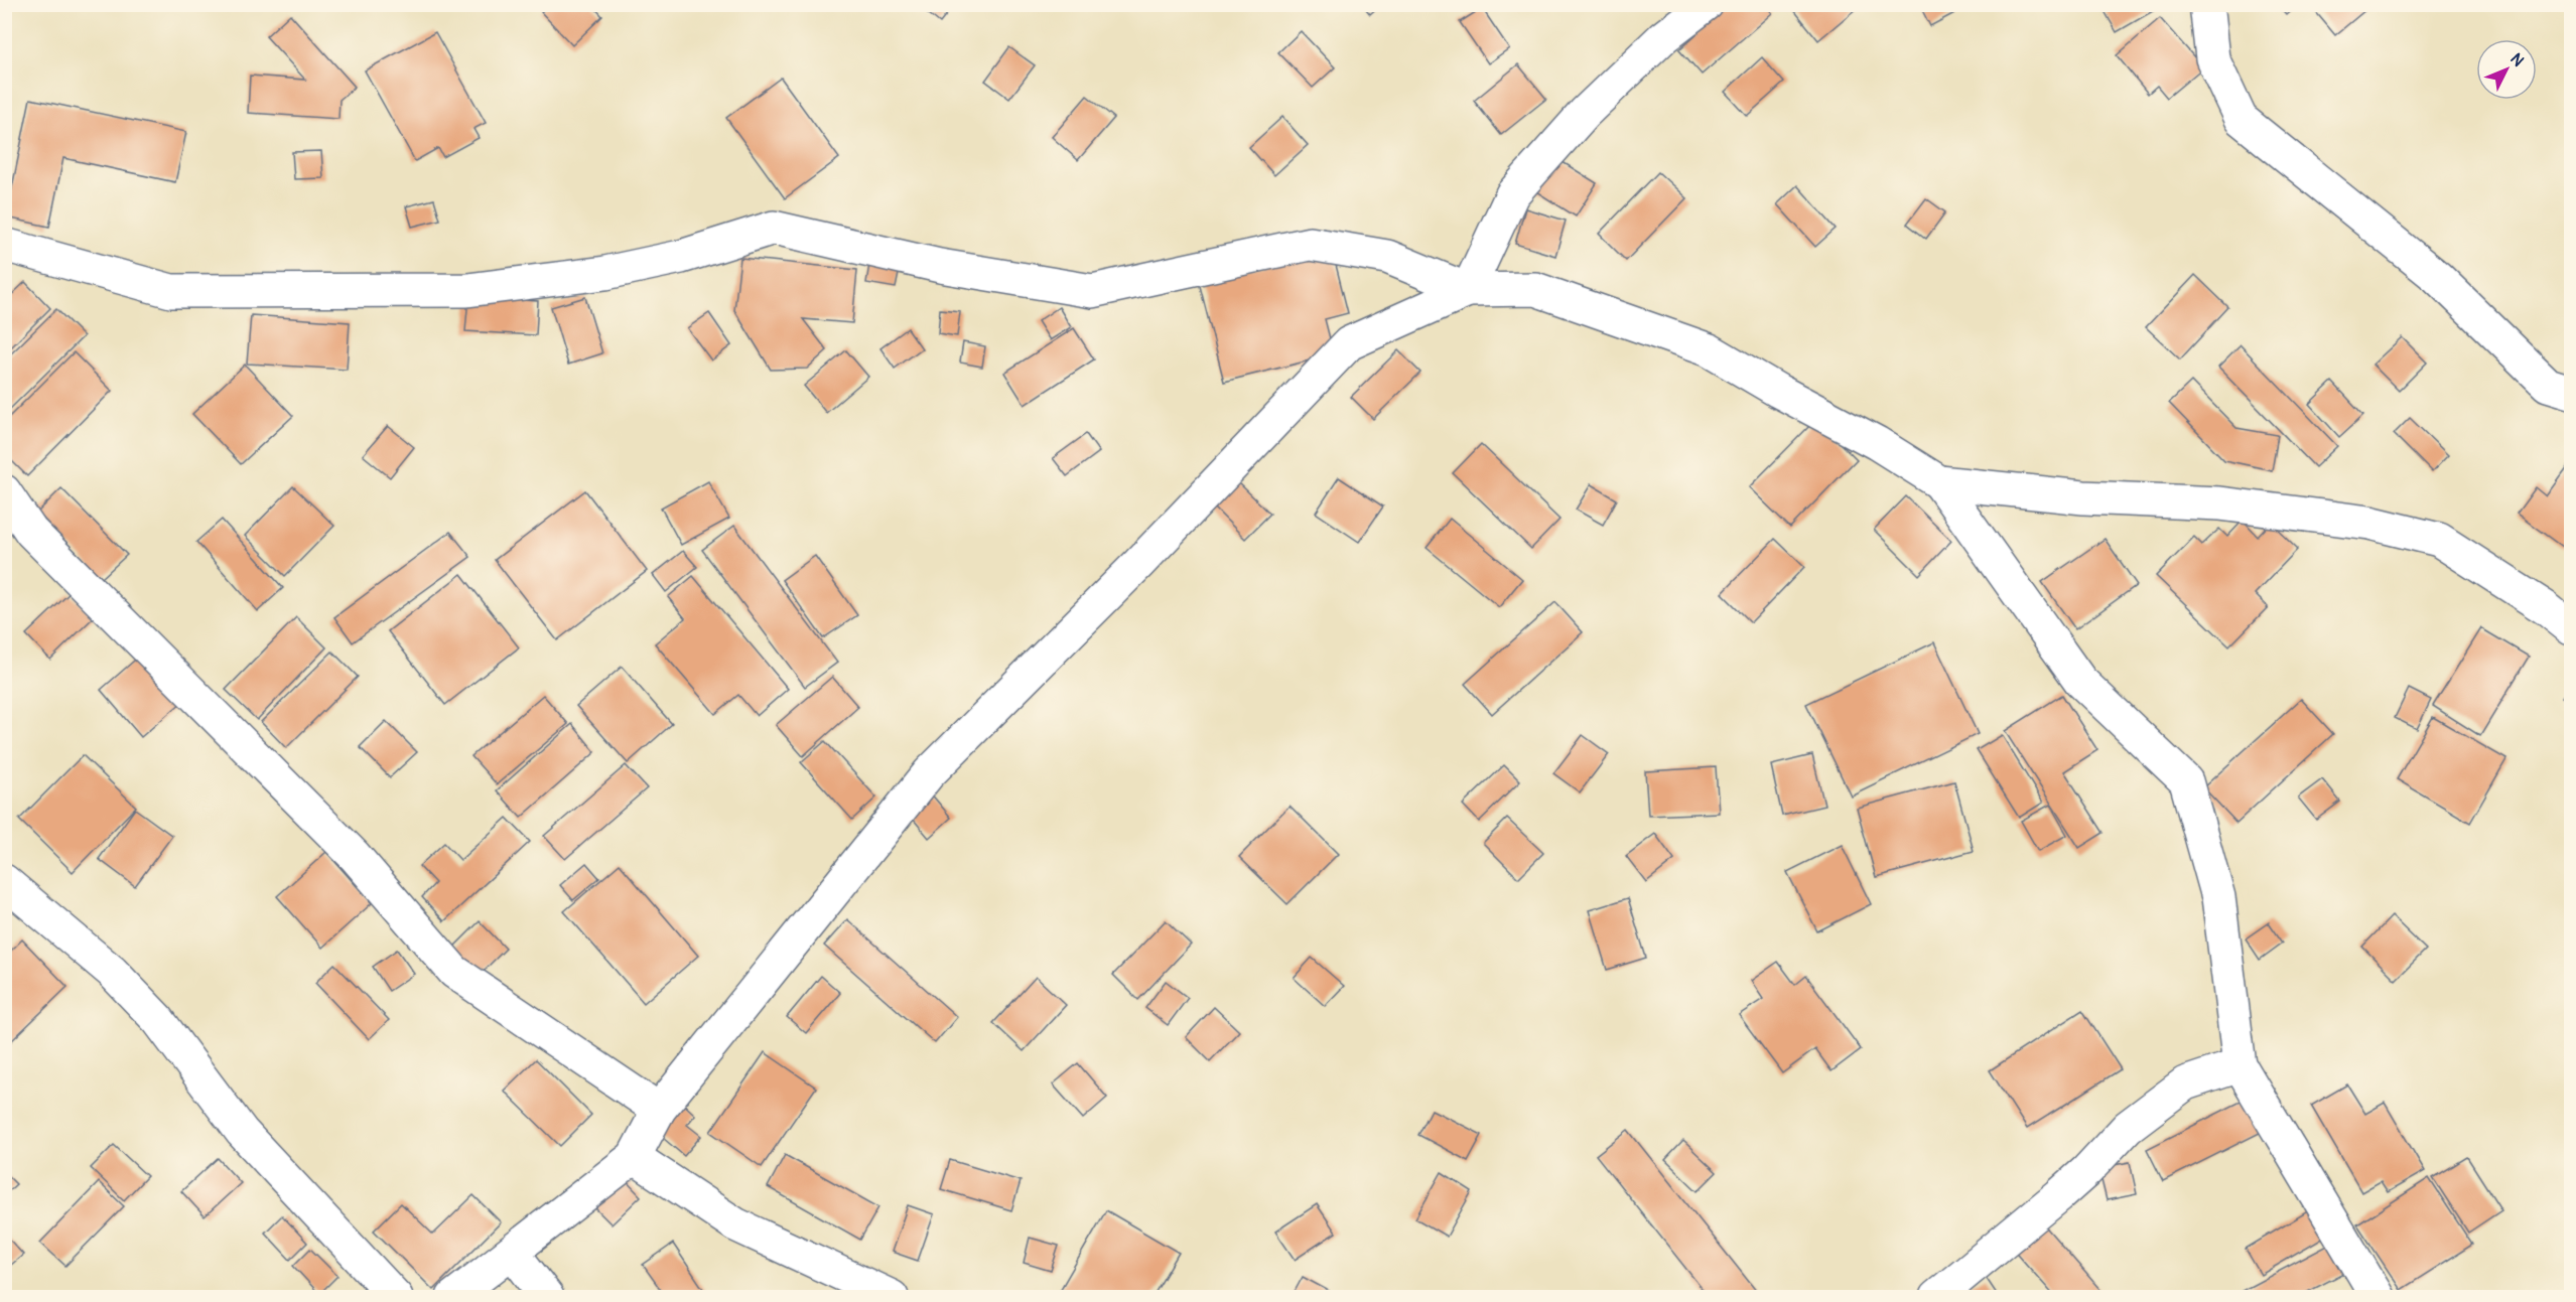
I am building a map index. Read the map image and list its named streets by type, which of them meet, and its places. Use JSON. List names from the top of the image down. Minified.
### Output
{"north":"top right"}
